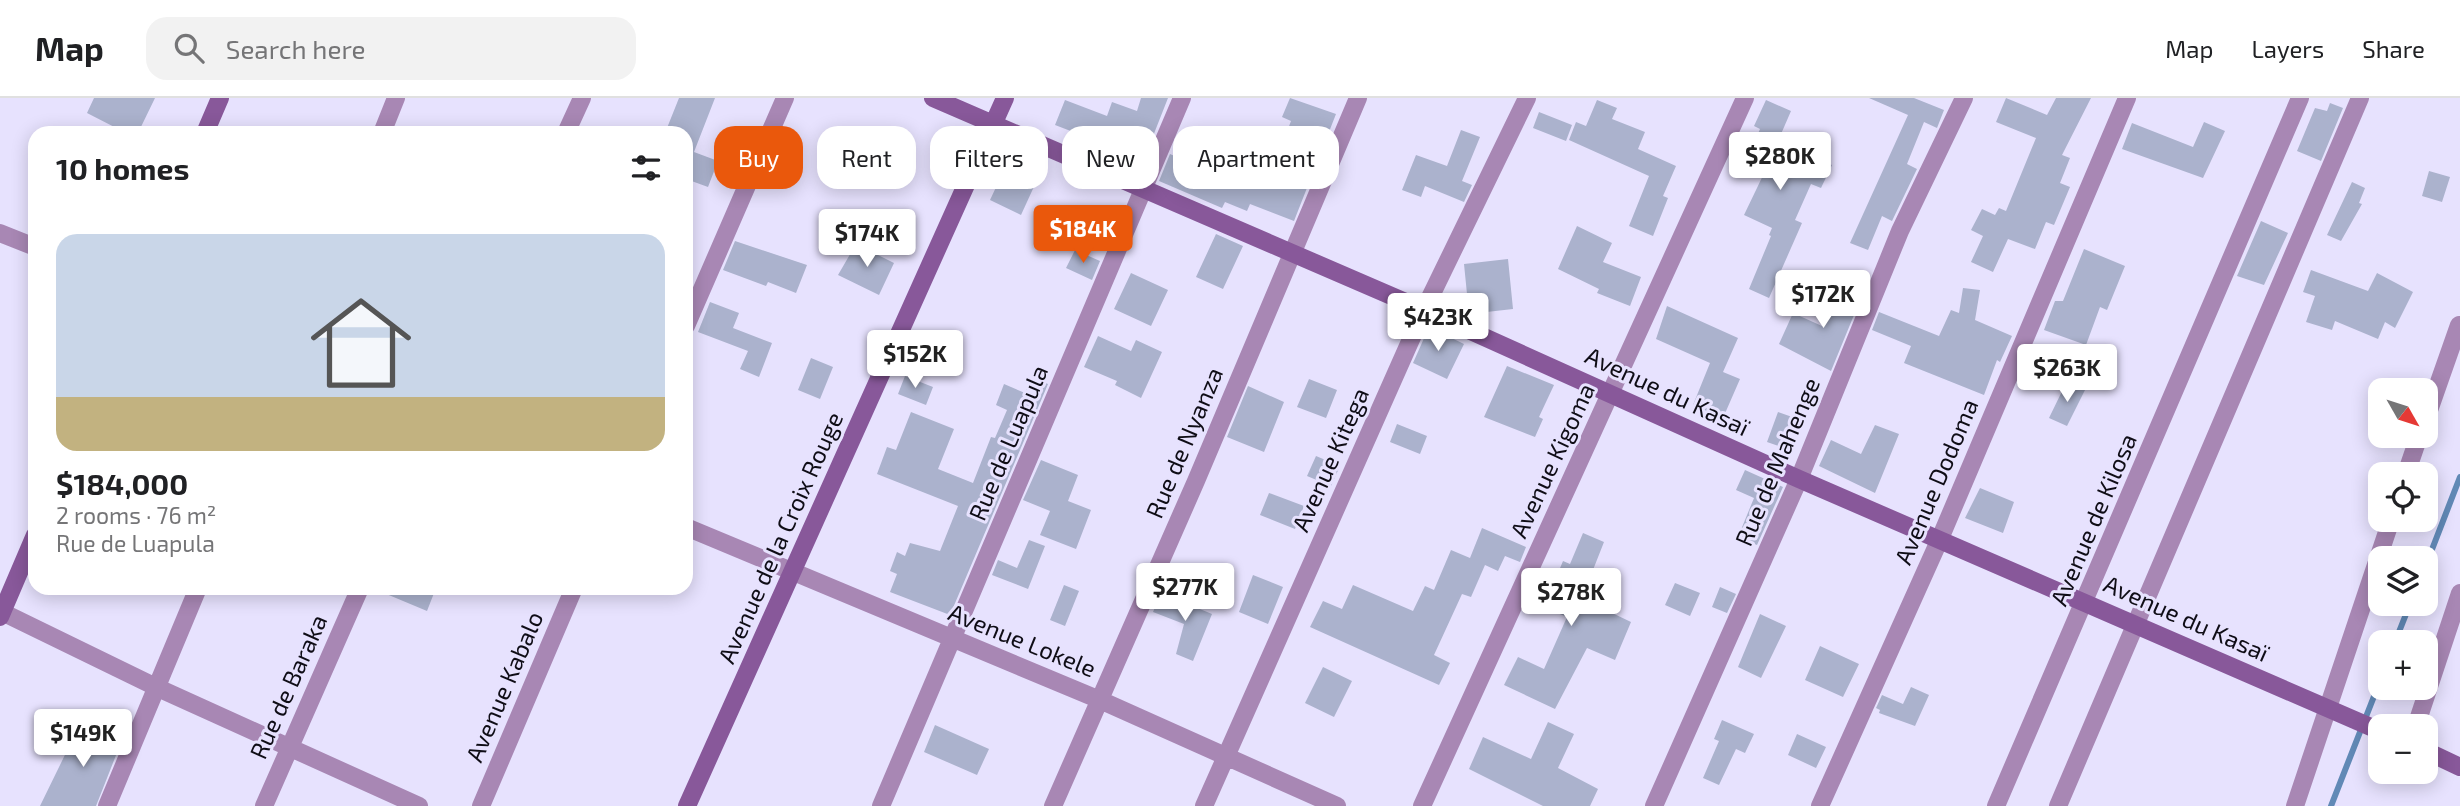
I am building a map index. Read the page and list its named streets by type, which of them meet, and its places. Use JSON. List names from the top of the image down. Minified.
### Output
{"streets":{"street":["Avenue du Kasaï","Rue de Luapula","Rue de Nyanza","Avenue Kitega","Avenue Kigoma","Rue de Mahenge","Avenue Dodoma","Avenue de Kilosa","Avenue de la Croix Rouge","Avenue Lokele","Rue de Baraka","Avenue Kabalo"]},"crossings":[["Avenue du Kasaï","Rue de Luapula"],["Avenue du Kasaï","Rue de Nyanza"],["Avenue du Kasaï","Avenue Kitega"],["Avenue du Kasaï","Avenue Kigoma"],["Avenue du Kasaï","Rue de Mahenge"],["Avenue du Kasaï","Avenue Dodoma"],["Avenue du Kasaï","Avenue de Kilosa"],["Avenue du Kasaï","Avenue de la Croix Rouge"],["Rue de Luapula","Avenue Lokele"],["Rue de Nyanza","Avenue Lokele"],["Avenue Kitega","Avenue Lokele"],["Avenue de la Croix Rouge","Avenue Lokele"]],"north":"bottom right","page":{"header":"Map","search":"Search here","nav":["Map","Layers","Share"],"chip":["Buy","Rent","Filters","New","Apartment"],"heading":"10 homes","price":["$280K","$184K","$174K","$172K","$423K","$152K","$263K","$277K","$278K","$149K"],"list":[{"name":"$184,000","note":"2 rooms · 76 m² · Rue de Luapula"}],"map_buttons":["+","−"]}}
